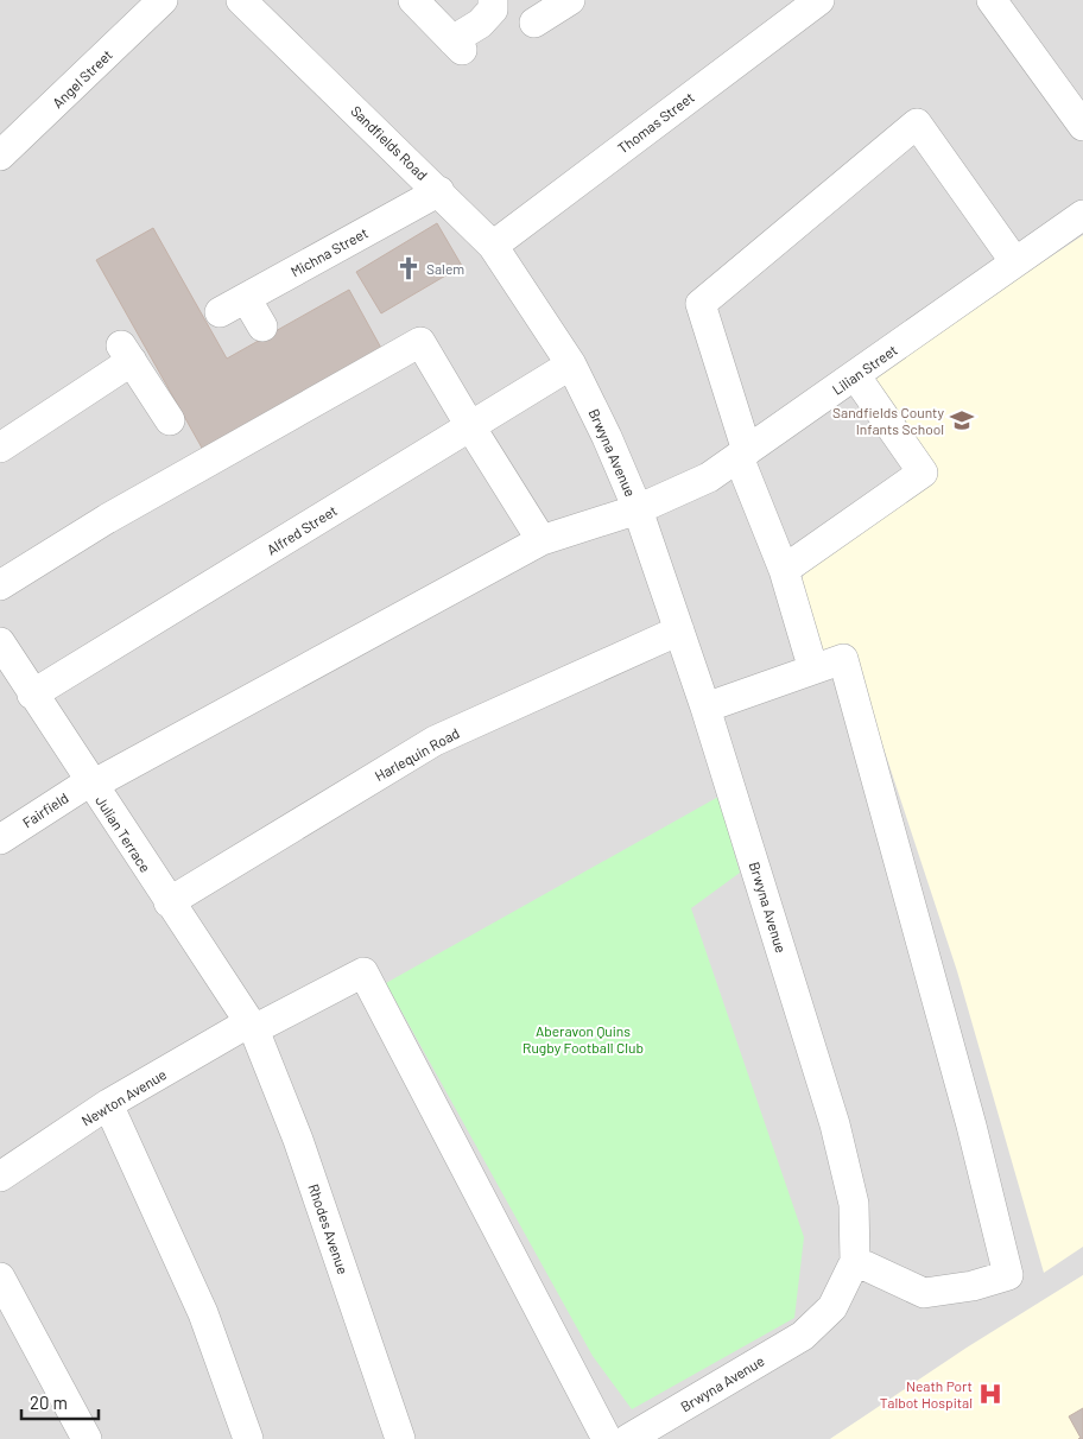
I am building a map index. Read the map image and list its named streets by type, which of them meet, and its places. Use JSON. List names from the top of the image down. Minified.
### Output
{"streets":{"street":["Angel Street","Thomas Street","Sandfields Road","Michna Street","Lilian Street","Brwyna Avenue","Alfred Street","Harlequin Road","Fairfield","Julian Terrace","Newton Avenue","Rhodes Avenue"]},"crossings":[["Thomas Street","Sandfields Road"],["Sandfields Road","Michna Street"],["Sandfields Road","Brwyna Avenue"],["Lilian Street","Brwyna Avenue"],["Lilian Street","Fairfield"],["Brwyna Avenue","Alfred Street"],["Brwyna Avenue","Harlequin Road"],["Alfred Street","Julian Terrace"],["Harlequin Road","Julian Terrace"],["Fairfield","Julian Terrace"],["Julian Terrace","Newton Avenue"],["Julian Terrace","Rhodes Avenue"],["Newton Avenue","Rhodes Avenue"]],"parks":["Aberavon Quins Rugby Football Club"],"places":{"church":["Salem"],"school or university":["Sandfields County Infants School"],"hospital":["Neath Port Talbot Hospital"]},"scale_bar":"20 m"}
